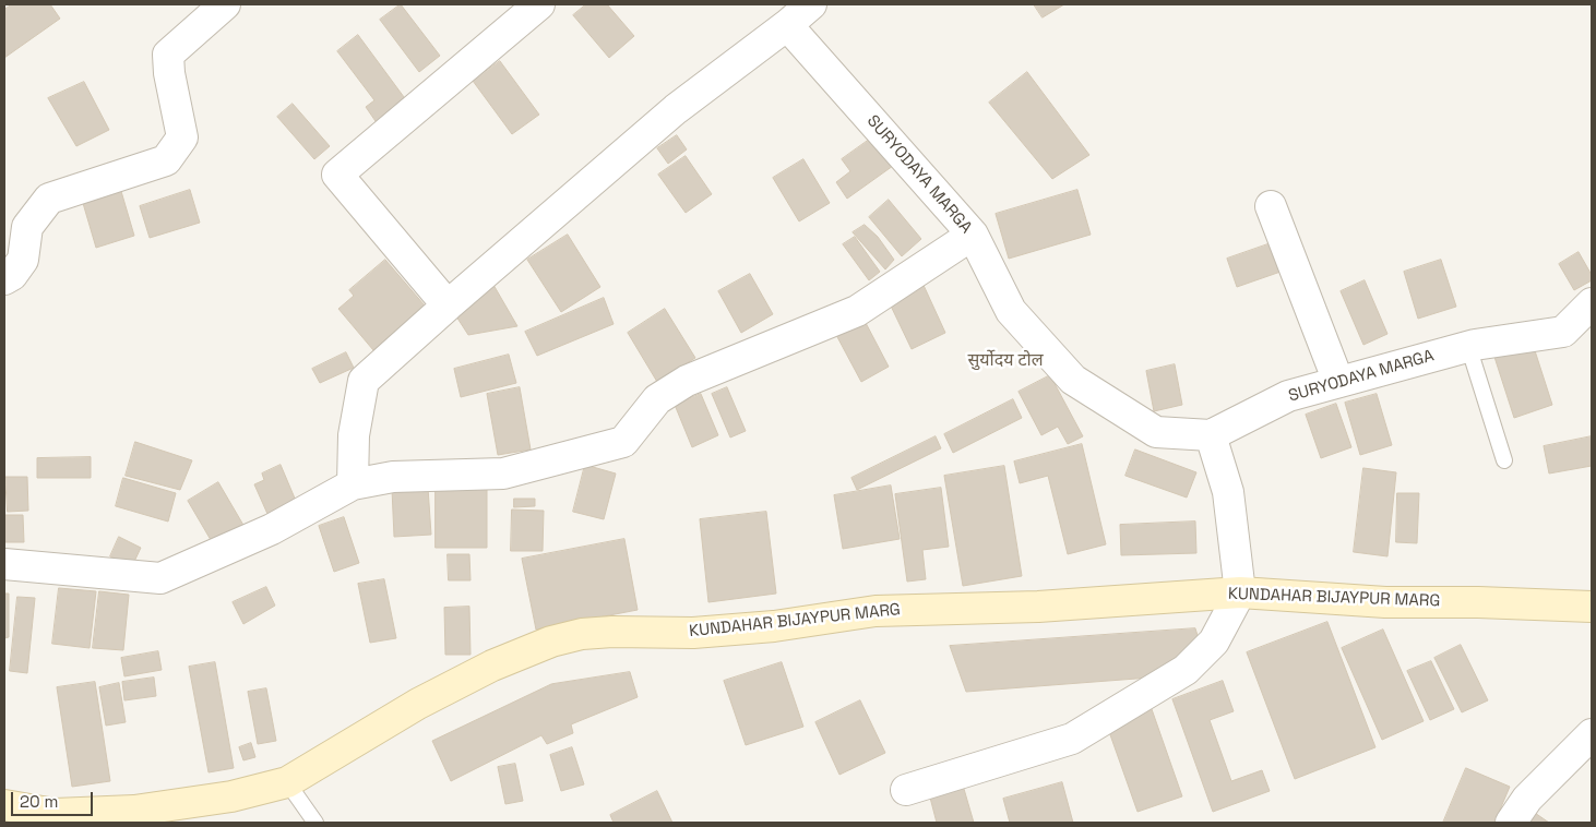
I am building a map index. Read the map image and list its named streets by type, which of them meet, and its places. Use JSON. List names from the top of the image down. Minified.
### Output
{"streets":{"main road":["KUNDAHAR BIJAYPUR MARG"],"street":["SURYODAYA MARGA"]},"districts":["सुर्योदय टोल"],"scale_bar":"20 m"}
